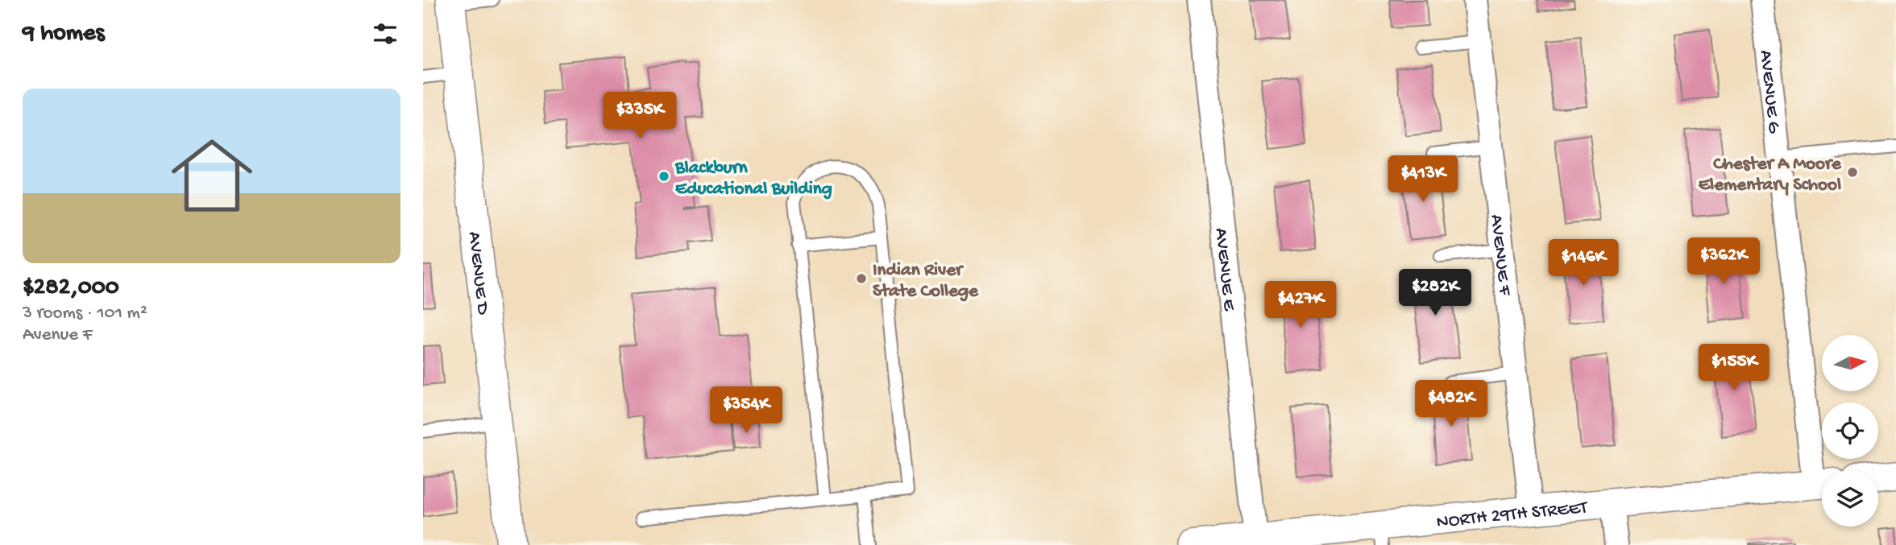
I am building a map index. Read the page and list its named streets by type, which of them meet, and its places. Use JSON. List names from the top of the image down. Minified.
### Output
{"streets":{"street":["AVENUE G","AVENUE F","AVENUE E","AVENUE D","NORTH 29TH STREET"]},"crossings":[["AVENUE F","NORTH 29TH STREET"],["AVENUE E","NORTH 29TH STREET"]],"places":["Chester A Moore Elementary School","Blackburn Educational Building","Indian River State College"],"north":"right","page":{"heading":"9 homes","list":[{"name":"$282,000","note":"3 rooms · 101 m² · Avenue F"}],"price":["$335K","$413K","$362K","$146K","$282K","$427K","$155K","$482K","$354K"]}}
